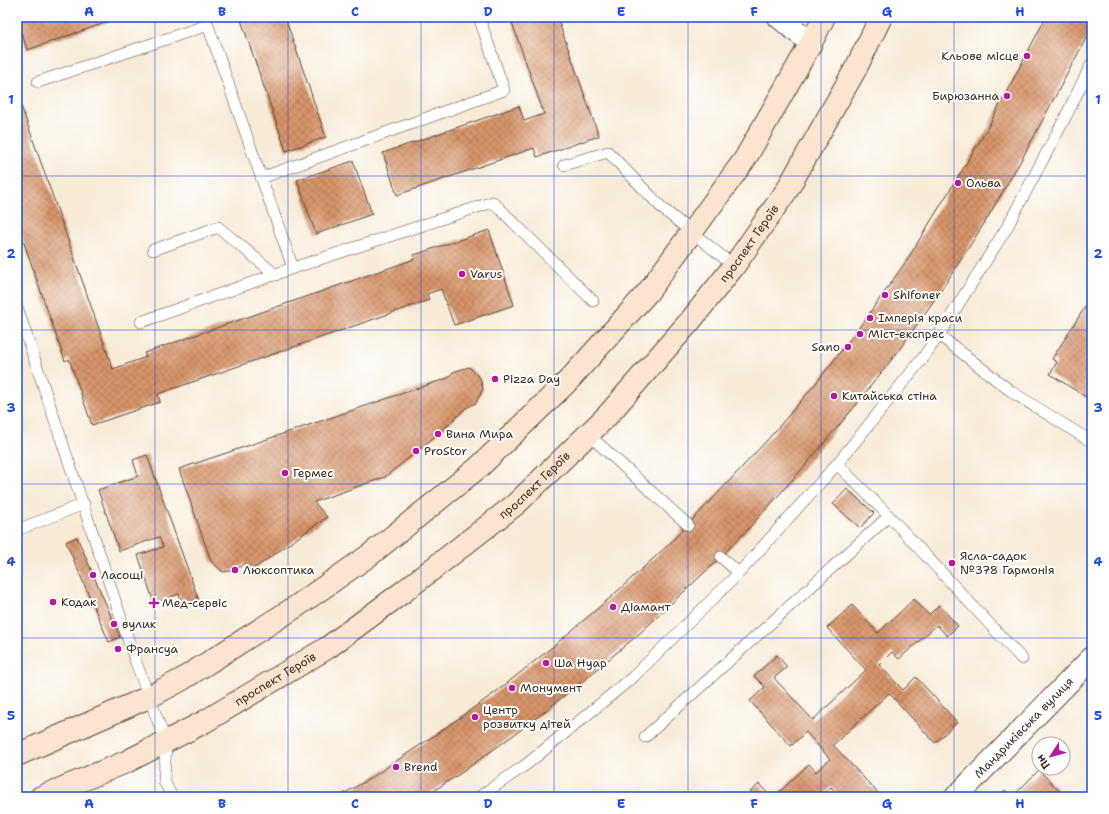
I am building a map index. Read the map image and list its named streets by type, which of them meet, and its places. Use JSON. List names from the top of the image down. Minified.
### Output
{"streets":{"main road":["проспект Героїв"],"street":["Мандриківська вулиця"]},"places":{"other":["Кльове місце","Бирюзанна","Ольва","Varus","Shifoner","Імперія краси","Міст-експрес","Sano","Pizza Day","Китайська стіна","Вина Мира","ProStor","Гермес","Ясла-садок №378 Гармонія","Люксоптика","Ласощі","Кодак","Діамант","вулик","Франсуа","Ша Нуар","Монумент","Центр розвитку дітей","Brend"],"health":["Мед-сервіс"]},"north":"bottom left","grid":{"columns":["A","B","C","D","E","F","G","H"],"rows":["1","2","3","4","5"]}}
